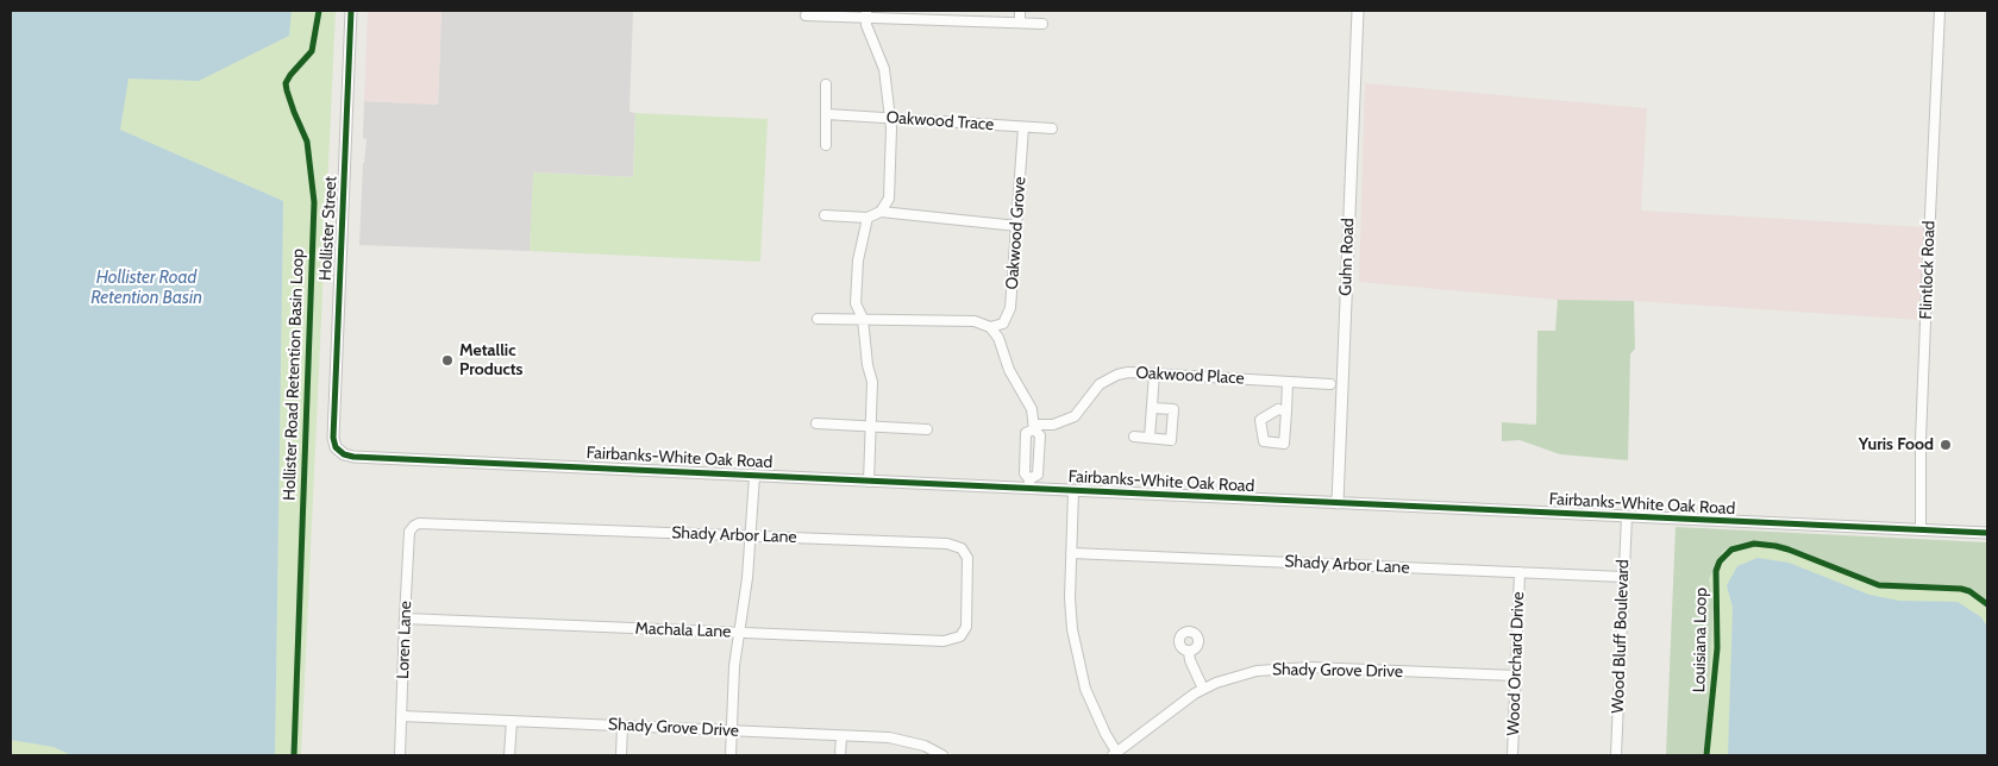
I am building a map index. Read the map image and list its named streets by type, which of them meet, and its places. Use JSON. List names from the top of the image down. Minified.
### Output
{"streets":{"street":["Oakwood Trace","Hollister Street","Oakwood Grove","Guhn Road","Flintlock Road","Oakwood Place","Fairbanks-White Oak Road","Shady Arbor Lane","Machala Lane","Wood Bluff Boulevard","Loren Lane","Wood Orchard Drive","Shady Grove Drive"],"cycle path":["Hollister Road Retention Basin Loop","Louisiana Loop"]},"crossings":[["Oakwood Trace","Oakwood Grove"],["Hollister Street","Fairbanks-White Oak Road"],["Guhn Road","Fairbanks-White Oak Road"],["Flintlock Road","Fairbanks-White Oak Road"],["Fairbanks-White Oak Road","Wood Bluff Boulevard"],["Shady Arbor Lane","Machala Lane"],["Shady Arbor Lane","Wood Bluff Boulevard"],["Shady Arbor Lane","Loren Lane"],["Shady Arbor Lane","Wood Orchard Drive"],["Machala Lane","Loren Lane"],["Loren Lane","Shady Grove Drive"],["Wood Orchard Drive","Shady Grove Drive"]],"water":["Hollister Road Retention Basin"],"places":["Metallic Products","Yuris Food"]}
